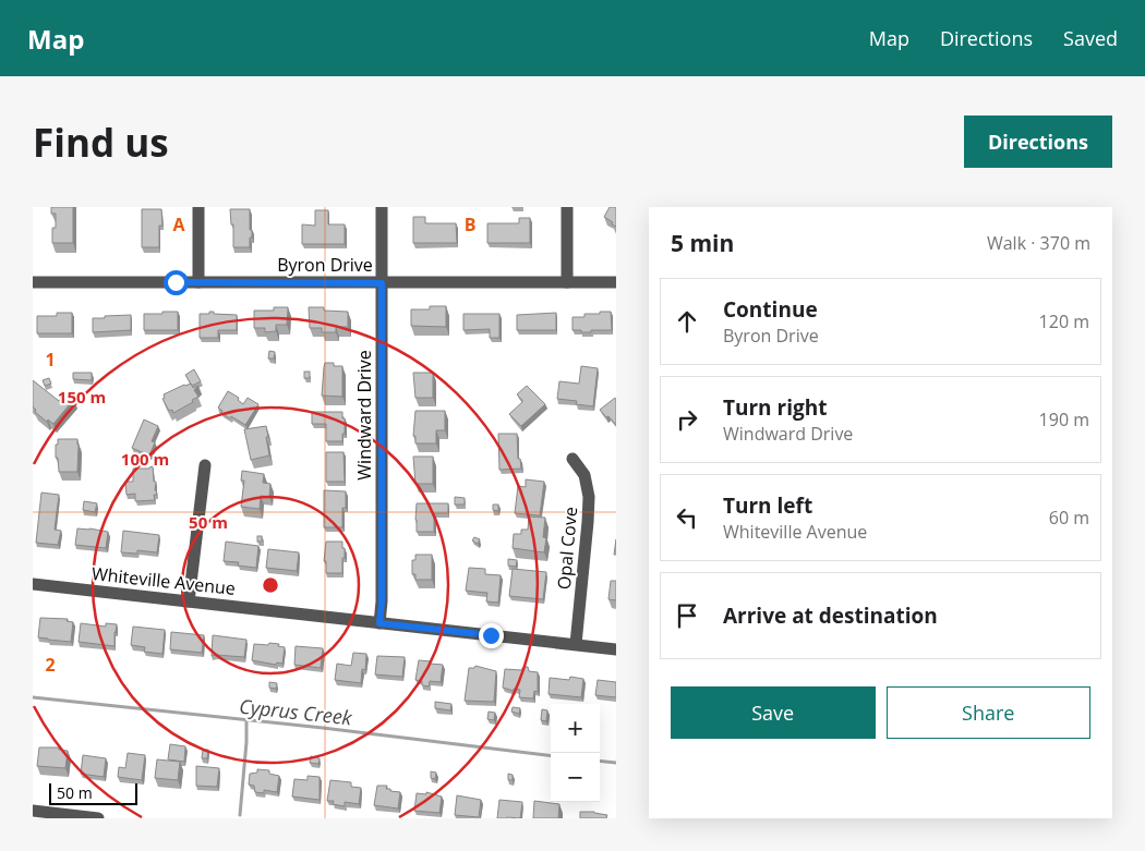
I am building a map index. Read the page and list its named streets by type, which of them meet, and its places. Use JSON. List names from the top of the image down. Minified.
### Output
{"streets":{"street":["Byron Drive","Windward Drive","Opal Cove","Whiteville Avenue"]},"crossings":[["Byron Drive","Windward Drive"],["Windward Drive","Whiteville Avenue"],["Opal Cove","Whiteville Avenue"]],"water":["Cyprus Creek"],"scale_bar":"50 m","page":{"header":"Map","nav":["Map","Directions","Saved"],"buttons":["Directions",["Save","Share"]],"title":"Find us","heading":["5 min","Walk · 370 m"],"list":[["Continue","Byron Drive","120 m"],["Turn right","Windward Drive","190 m"],["Turn left","Whiteville Avenue","60 m"],"Arrive at destination"],"map_buttons":["+","−"],"scale":"50 m"},"grid":{"columns":["A","B"],"rows":["1","2"]},"rings":["150 m","100 m","50 m"]}
